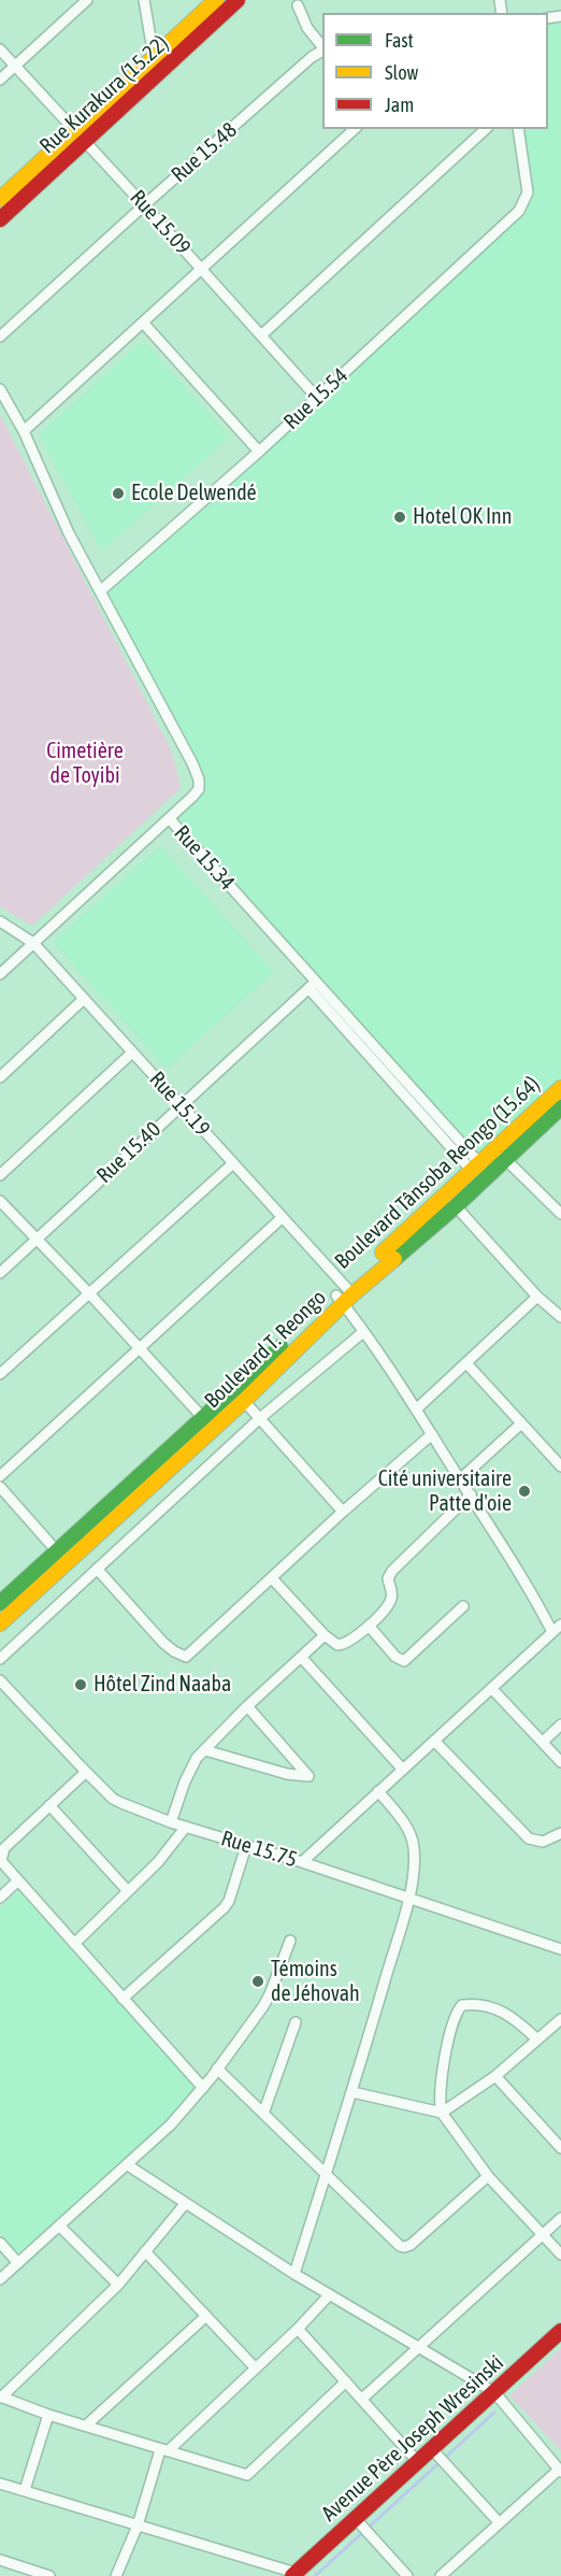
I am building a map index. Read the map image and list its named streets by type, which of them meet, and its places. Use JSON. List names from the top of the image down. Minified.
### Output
{"streets":{"main road":["Rue Kurakura (15.22)","Boulevard Tânsoba Reongo (15.64)","Boulevard T. Reongo","Avenue Père Joseph Wresinski"],"street":["Rue 15.48","Rue 15.09","Rue 15.54","Rue 15.34","Rue 15.19","Rue 15.40","Rue 15.75"]},"crossings":[["Rue Kurakura (15.22)","Rue 15.09"],["Rue 15.48","Rue 15.09"],["Rue 15.09","Rue 15.54"],["Rue 15.54","Rue 15.34"],["Rue 15.34","Rue 15.40"],["Rue 15.34","Boulevard Tânsoba Reongo (15.64)"],["Rue 15.34","Boulevard T. Reongo"],["Rue 15.19","Rue 15.40"],["Rue 15.19","Boulevard Tânsoba Reongo (15.64)"],["Rue 15.19","Boulevard T. Reongo"],["Boulevard Tânsoba Reongo (15.64)","Boulevard T. Reongo"]],"parks":["Cimetière de Toyibi"],"places":["Ecole Delwendé","Hotel OK Inn","Cité universitaire Patte d'oie","Hôtel Zind Naaba","Témoins de Jéhovah"],"legend":["Fast","Slow","Jam"]}
